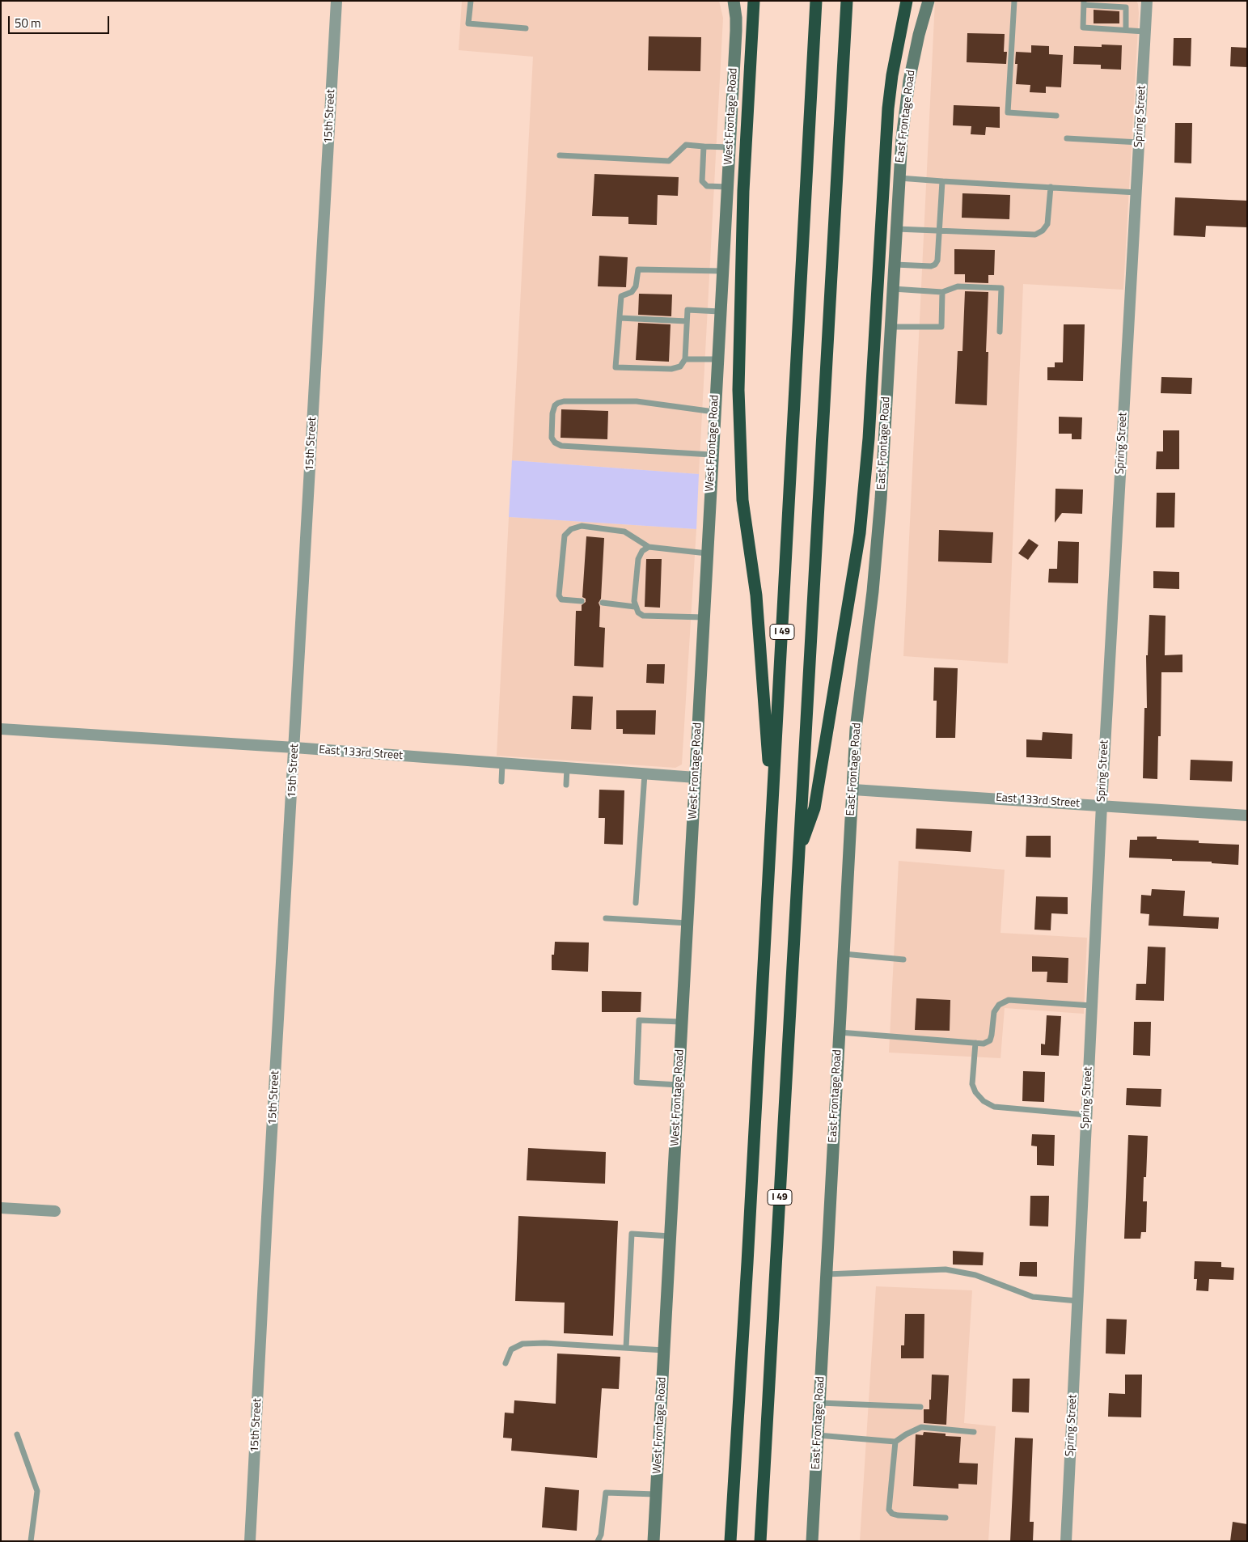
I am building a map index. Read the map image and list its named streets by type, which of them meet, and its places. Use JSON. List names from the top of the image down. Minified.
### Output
{"streets":{"highway":["I 49"],"street":["15th Street","West Frontage Road","East Frontage Road","Spring Street","East 133rd Street"]},"crossings":[["15th Street","East 133rd Street"],["West Frontage Road","East 133rd Street"],["East Frontage Road","East 133rd Street"],["Spring Street","East 133rd Street"]],"scale_bar":"50 m"}
